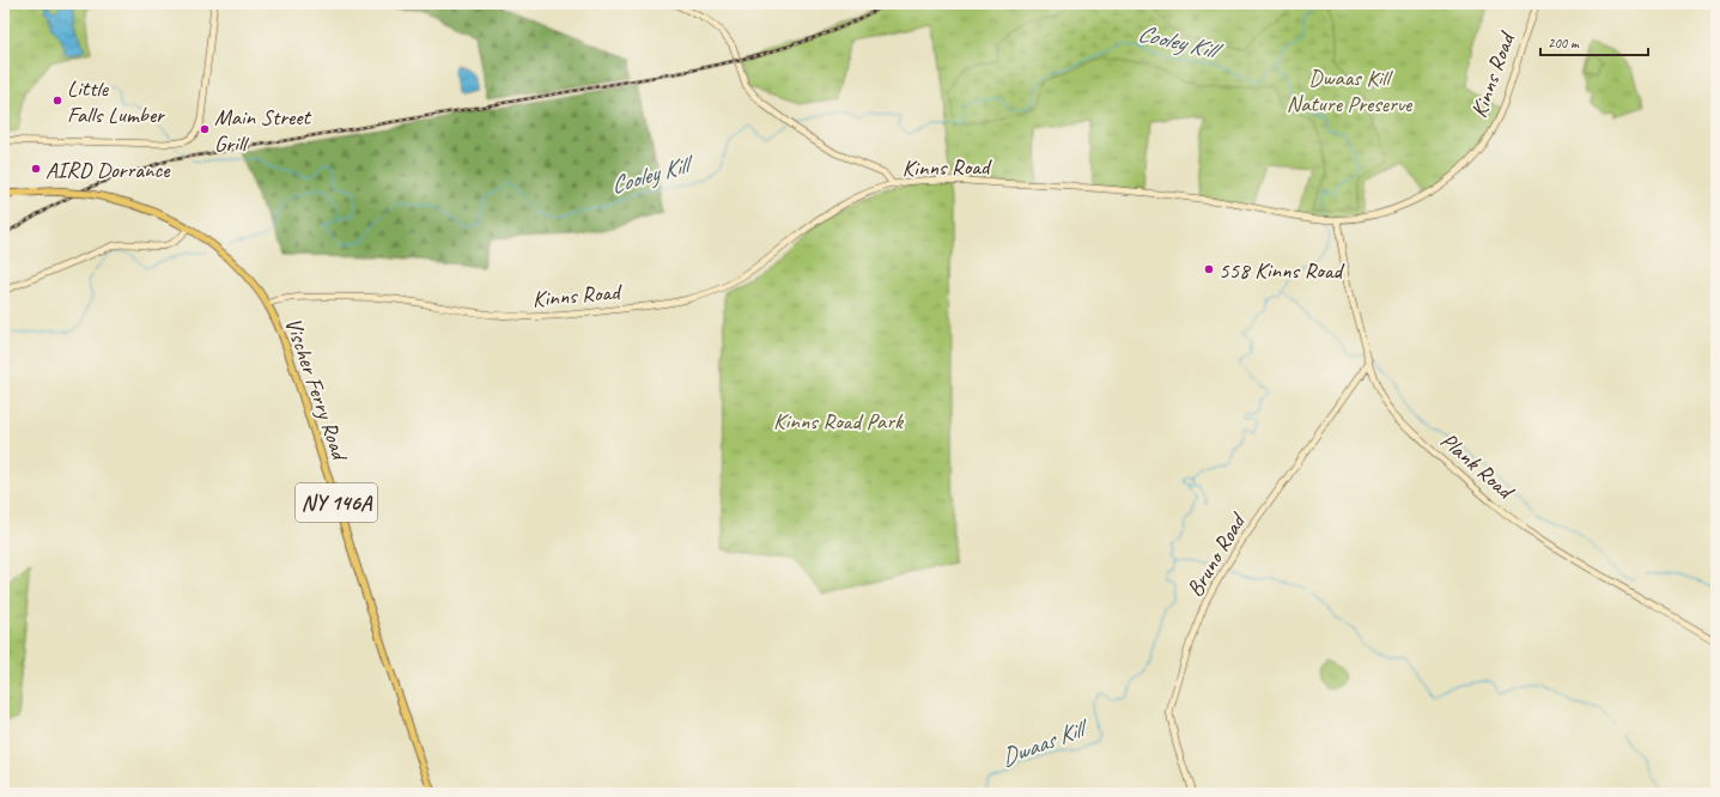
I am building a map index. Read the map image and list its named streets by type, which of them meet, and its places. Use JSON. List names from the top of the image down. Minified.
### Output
{"streets":{"main road":["Vischer Ferry Road","NY 146A"],"street":["Kinns Road","Plank Road","Bruno Road"]},"crossings":[["Kinns Road","Vischer Ferry Road"],["Kinns Road","Plank Road"],["Vischer Ferry Road","NY 146A"],["Plank Road","Bruno Road"]],"water":["Cooley Kill","Dwaas Kill"],"parks":["Dwaas Kill Nature Preserve","Kinns Road Park"],"places":["Little Falls Lumber","Main Street Grill","AIRD Dorrance","558 Kinns Road"],"scale_bar":"200 m"}
